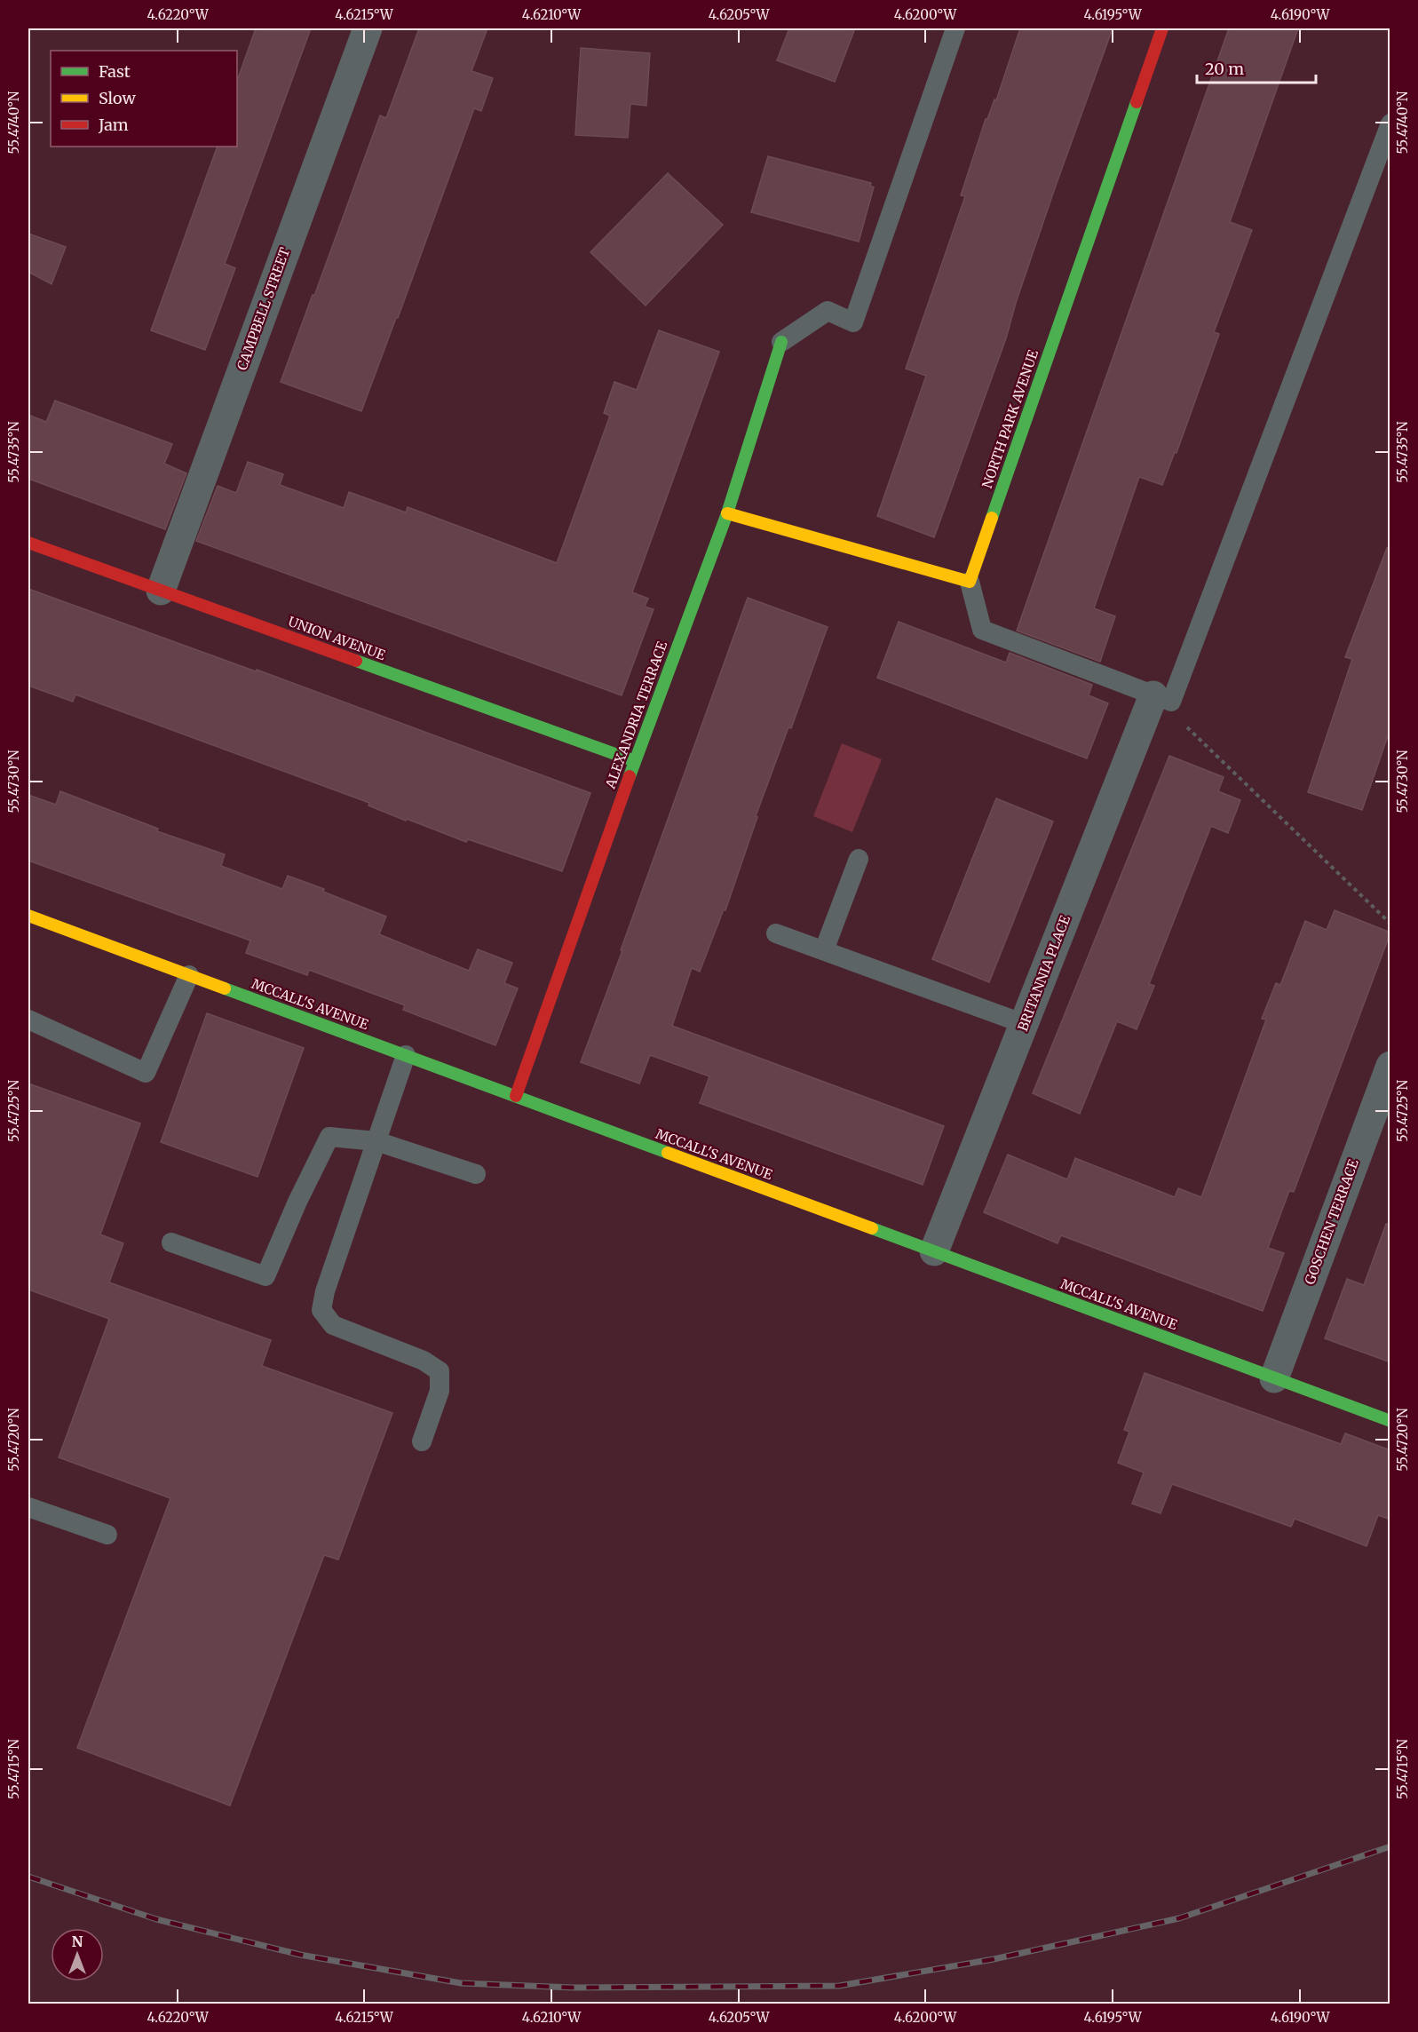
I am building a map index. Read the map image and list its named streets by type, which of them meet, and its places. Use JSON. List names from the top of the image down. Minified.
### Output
{"streets":{"street":["CAMPBELL STREET","NORTH PARK AVENUE","UNION AVENUE","ALEXANDRIA TERRACE","BRITANNIA PLACE","MCCALL'S AVENUE","GOSCHEN TERRACE"]},"crossings":[["CAMPBELL STREET","UNION AVENUE"],["UNION AVENUE","ALEXANDRIA TERRACE"],["ALEXANDRIA TERRACE","MCCALL'S AVENUE"],["BRITANNIA PLACE","MCCALL'S AVENUE"],["MCCALL'S AVENUE","GOSCHEN TERRACE"]],"legend":["Fast","Slow","Jam"],"scale_bar":"20 m","north":"top","coordinates":["4.6220°W","4.6215°W","4.6210°W","4.6205°W","4.6200°W","4.6195°W","4.6190°W","55.4740°N","55.4735°N","55.4730°N","55.4725°N","55.4720°N","55.4715°N"]}
